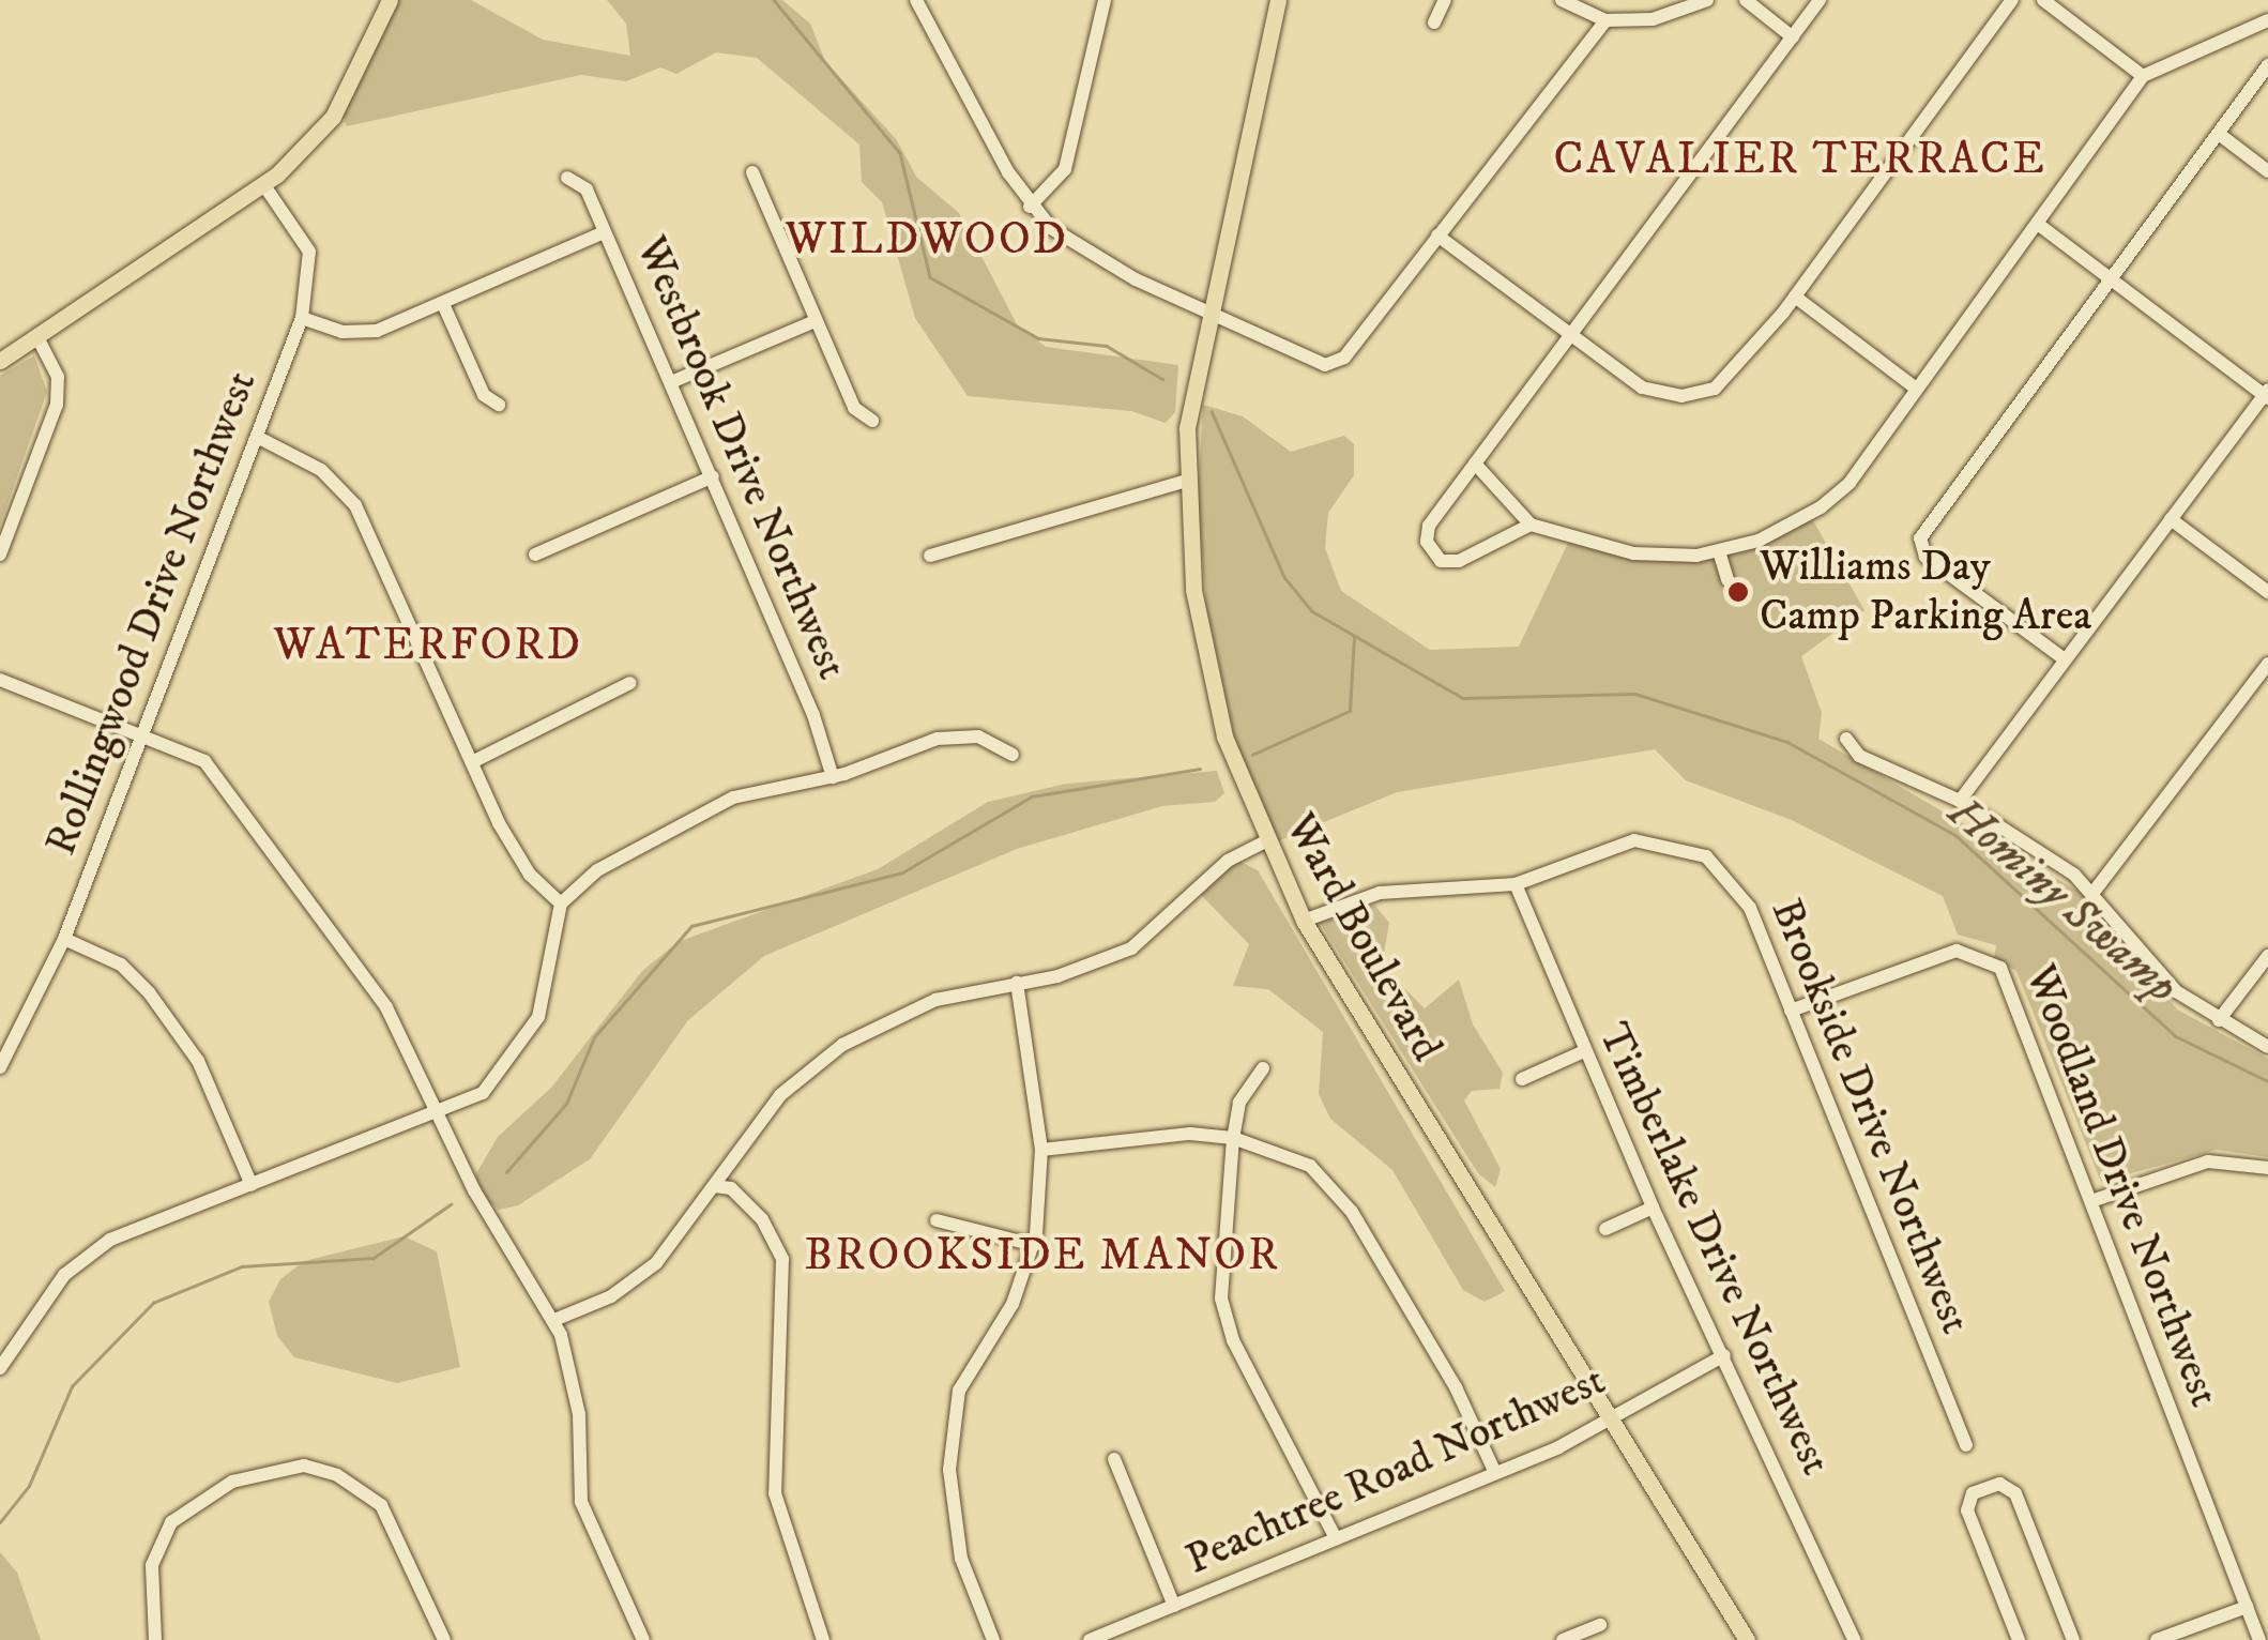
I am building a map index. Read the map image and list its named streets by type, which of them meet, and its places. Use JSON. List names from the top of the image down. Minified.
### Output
{"streets":{"main road":["Ward Boulevard"],"street":["Westbrook Drive Northwest","Rollingwood Drive Northwest","Brookside Drive Northwest","Woodland Drive Northwest","Timberlake Drive Northwest","Peachtree Road Northwest"]},"crossings":[["Ward Boulevard","Brookside Drive Northwest"],["Ward Boulevard","Peachtree Road Northwest"],["Brookside Drive Northwest","Woodland Drive Northwest"],["Brookside Drive Northwest","Timberlake Drive Northwest"],["Timberlake Drive Northwest","Peachtree Road Northwest"]],"districts":["CAVALIER TERRACE","WILDWOOD","WATERFORD","BROOKSIDE MANOR"],"water":["Hominy Swamp"],"places":["Williams Day Camp Parking Area"]}
